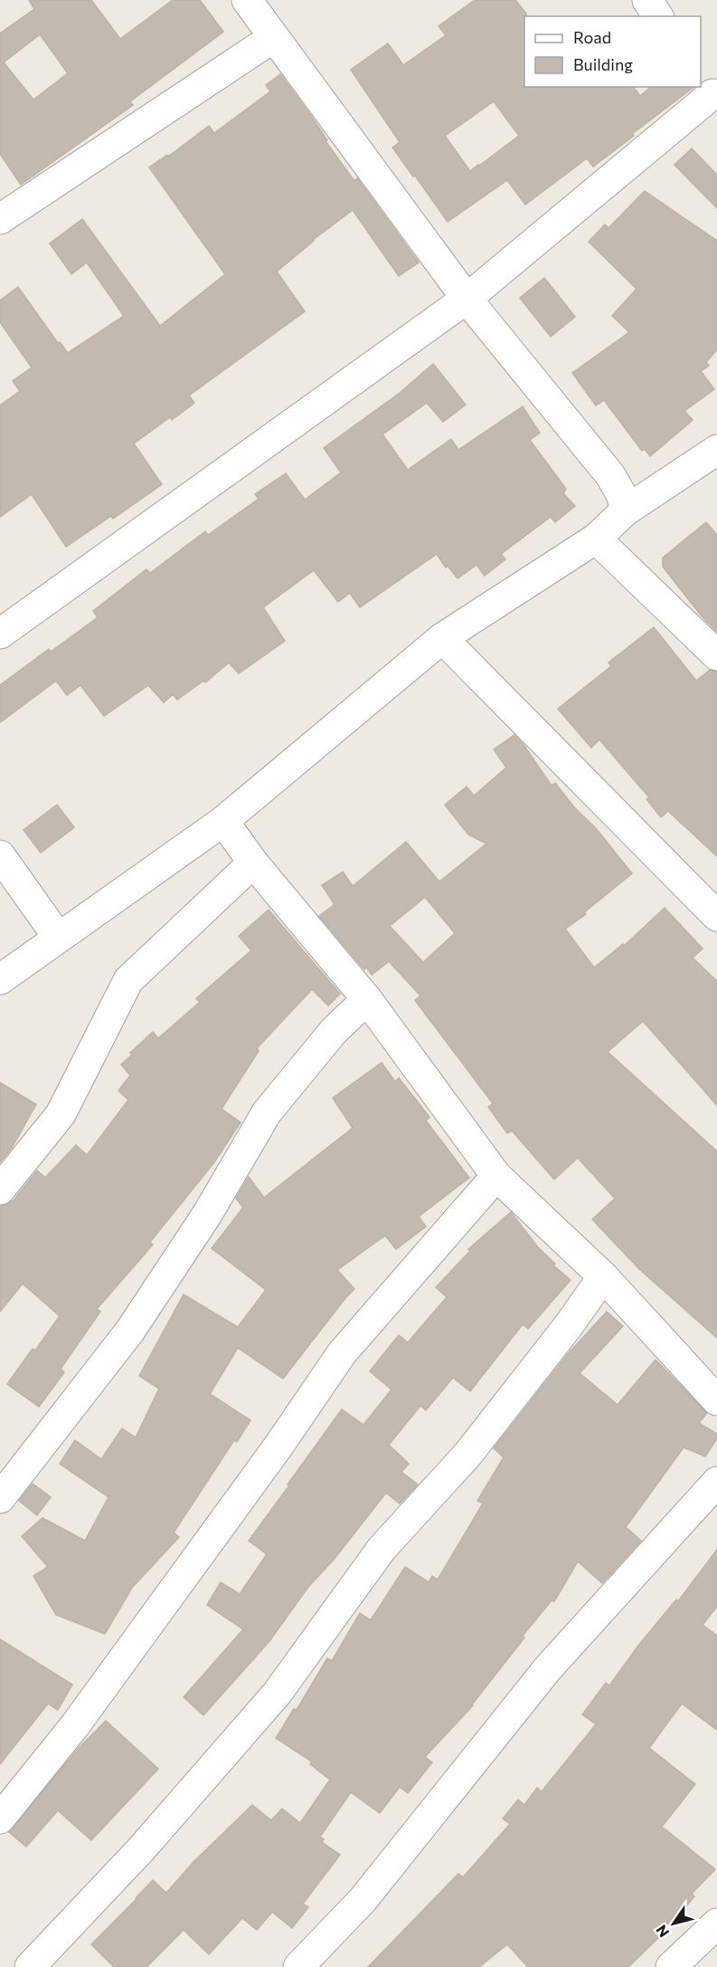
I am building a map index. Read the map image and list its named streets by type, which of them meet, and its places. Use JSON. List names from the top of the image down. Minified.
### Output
{"legend":["Road","Building"],"north":"bottom left"}
